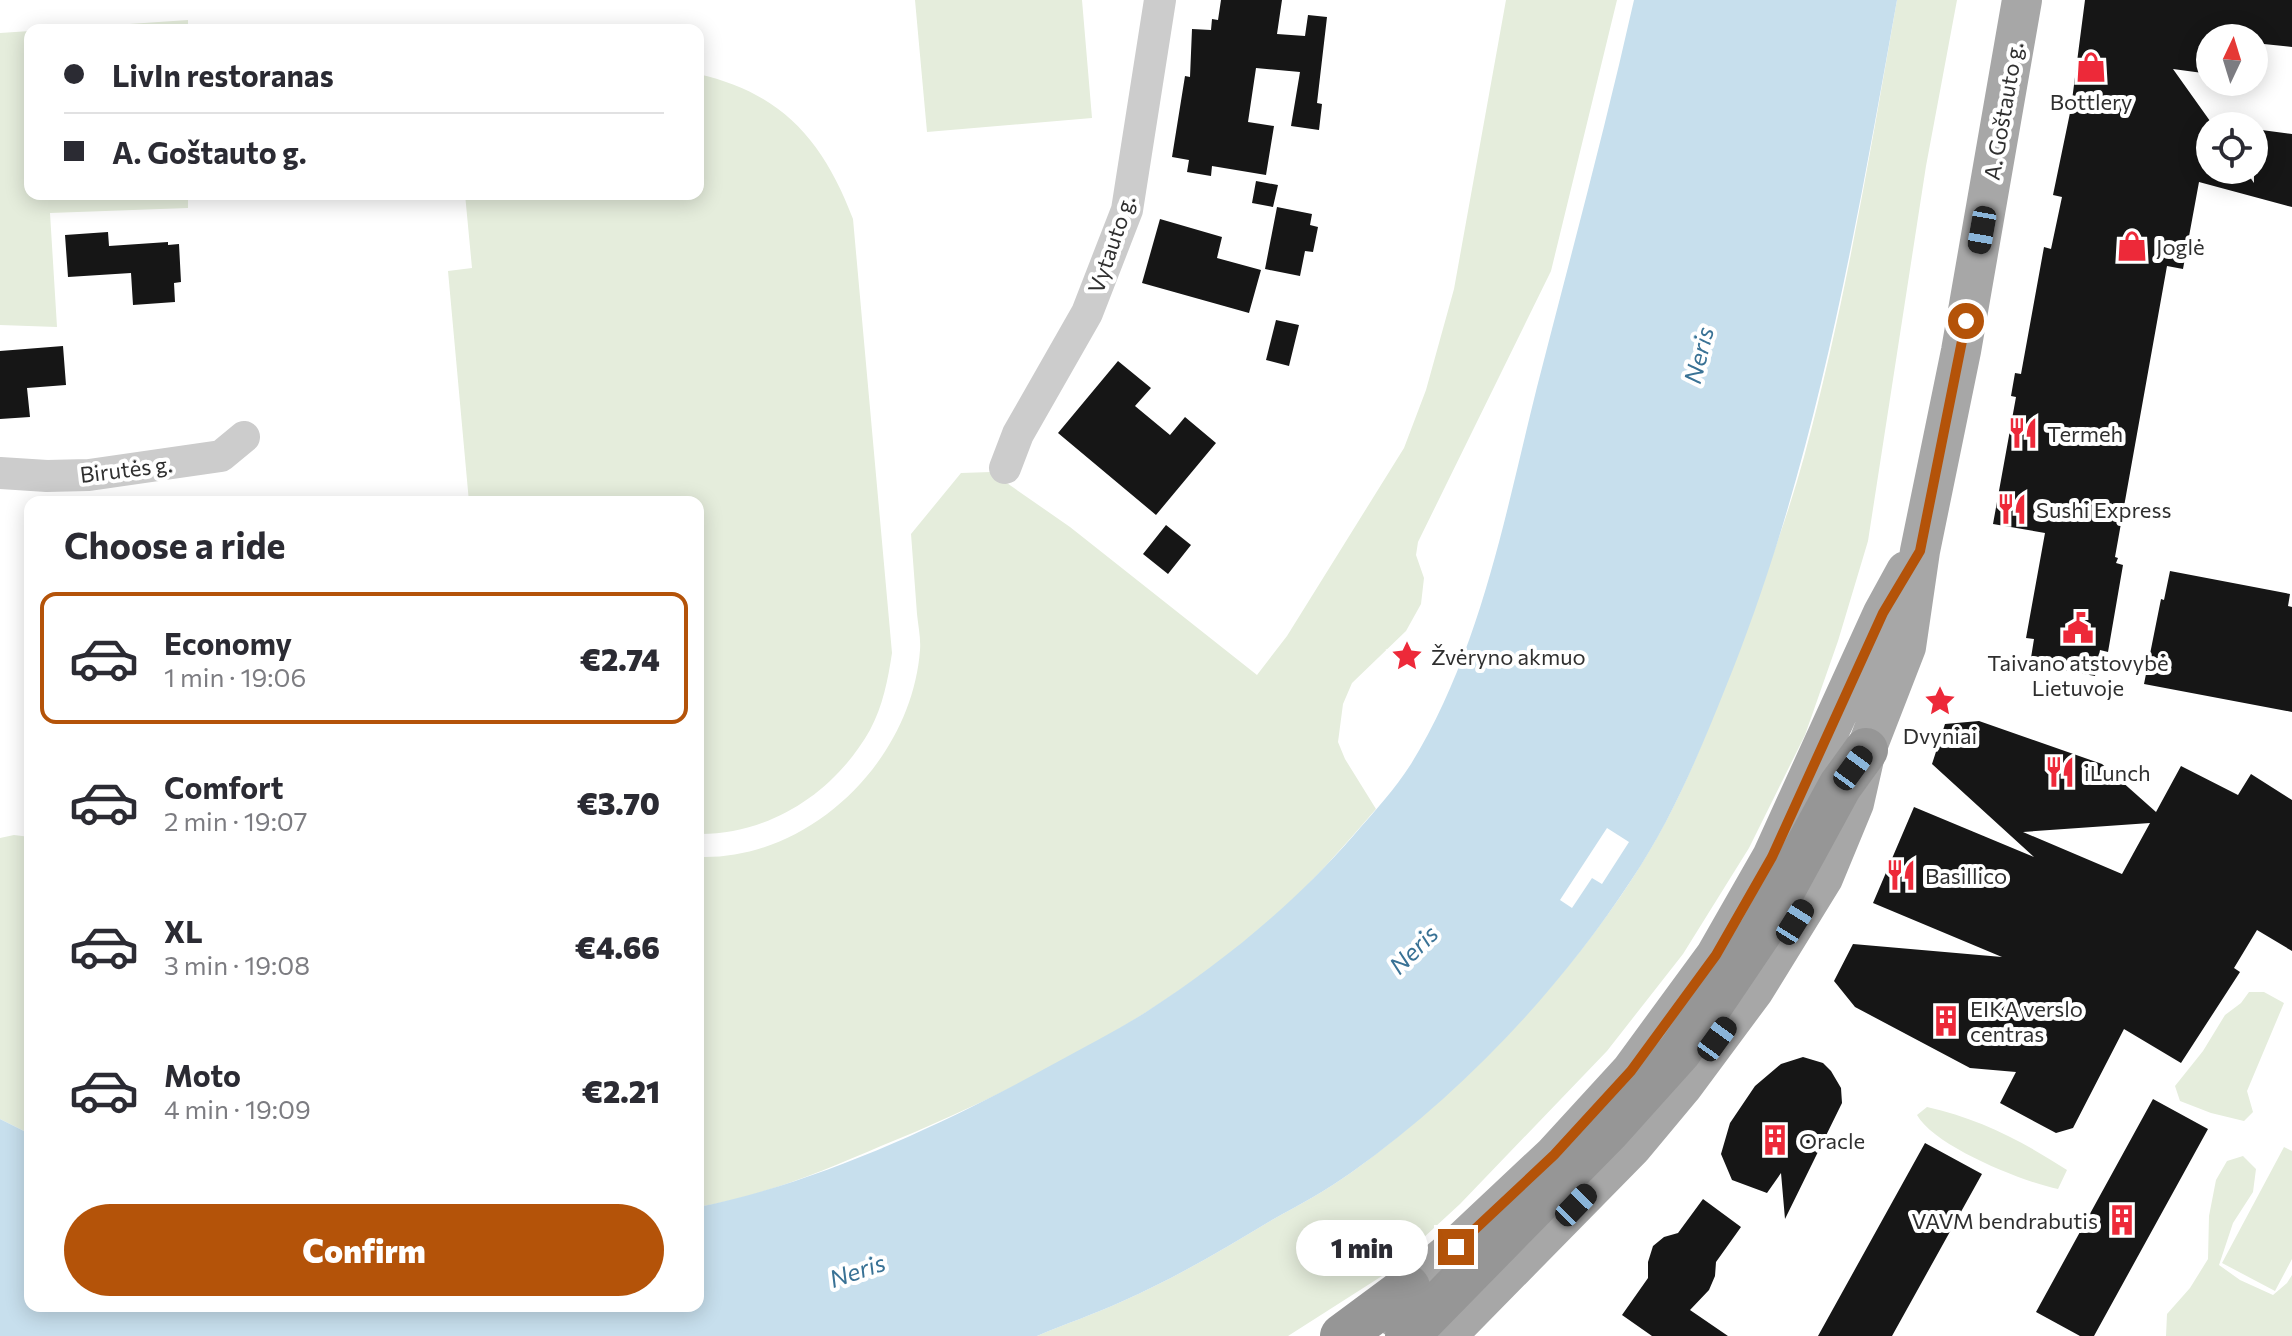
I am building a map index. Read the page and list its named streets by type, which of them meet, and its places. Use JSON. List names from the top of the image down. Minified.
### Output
{"streets":{"main road":["A. Goštauto g."],"street":["Vytauto g.","Birutės g."]},"water":["Neris"],"places":{"shop":["Bottlery","Joglė"],"restaurant":["Termeh","Sushi Express","iLunch","Basillico"],"public building":["Taivano atstovybė Lietuvoje"],"place":["Žvėryno akmuo","Dvyniai"],"building":["EIKA verslo centras","Oracle","VAVM bendrabutis"]},"north":"top","page":{"banner":["LivIn restoranas","A. Goštauto g."],"heading":"Choose a ride","list":[{"name":"Economy","note":"1 min · 19:06","value":"€2.74"},{"name":"Comfort","note":"2 min · 19:07","value":"€3.70"},{"name":"XL","note":"3 min · 19:08","value":"€4.66"},{"name":"Moto","note":"4 min · 19:09","value":"€2.21"}],"buttons":"Confirm","bubble":"1 min"}}
